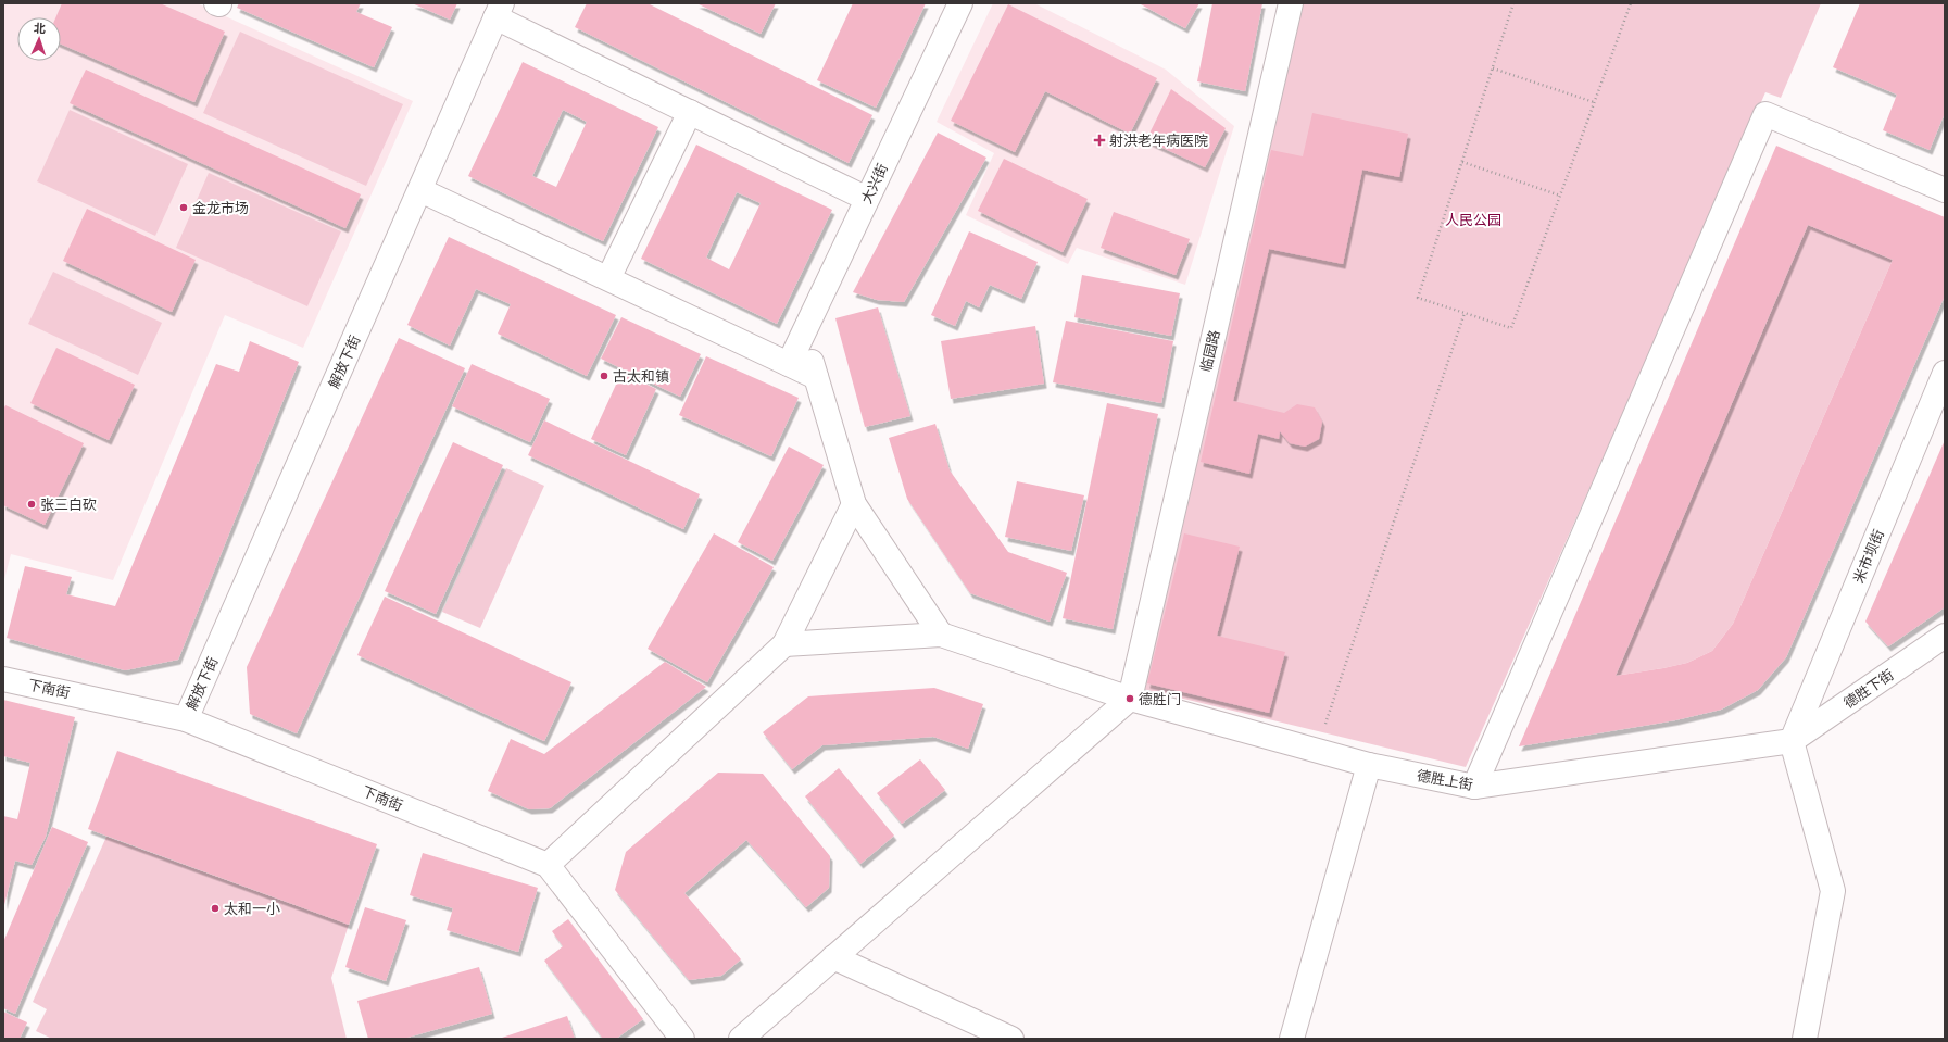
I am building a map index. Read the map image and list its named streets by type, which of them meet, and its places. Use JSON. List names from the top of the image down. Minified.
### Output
{"streets":{"street":["大兴街","临园路","解放下街","米市坝街","下南街","德胜下街","德胜上街"]},"crossings":[["临园路","德胜上街"],["解放下街","下南街"],["米市坝街","德胜下街"],["米市坝街","德胜上街"],["德胜下街","德胜上街"]],"parks":["人民公园"],"places":{"health":["射洪老年病医院"],"other":["金龙市场","古太和镇","张三白砍","德胜门","太和一小"]},"north":"top"}
